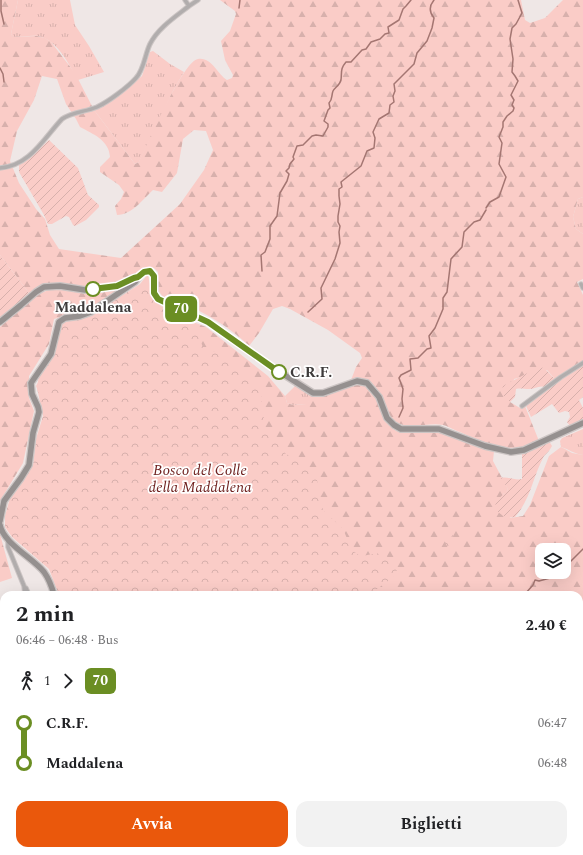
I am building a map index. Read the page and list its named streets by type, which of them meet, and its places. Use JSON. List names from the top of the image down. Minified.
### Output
{"parks":["Bosco del Colle della Maddalena"],"places":["Maddalena","C.R.F."],"lines":["bus line 70"],"page":{"on_map":"70","heading":["2 min","06:46 – 06:48 · Bus","2.40 €"],"legs":["1","70"],"list":[{"name":"C.R.F.","value":"06:47"},{"name":"Maddalena","value":"06:48"}],"buttons":["Avvia","Biglietti"]}}
